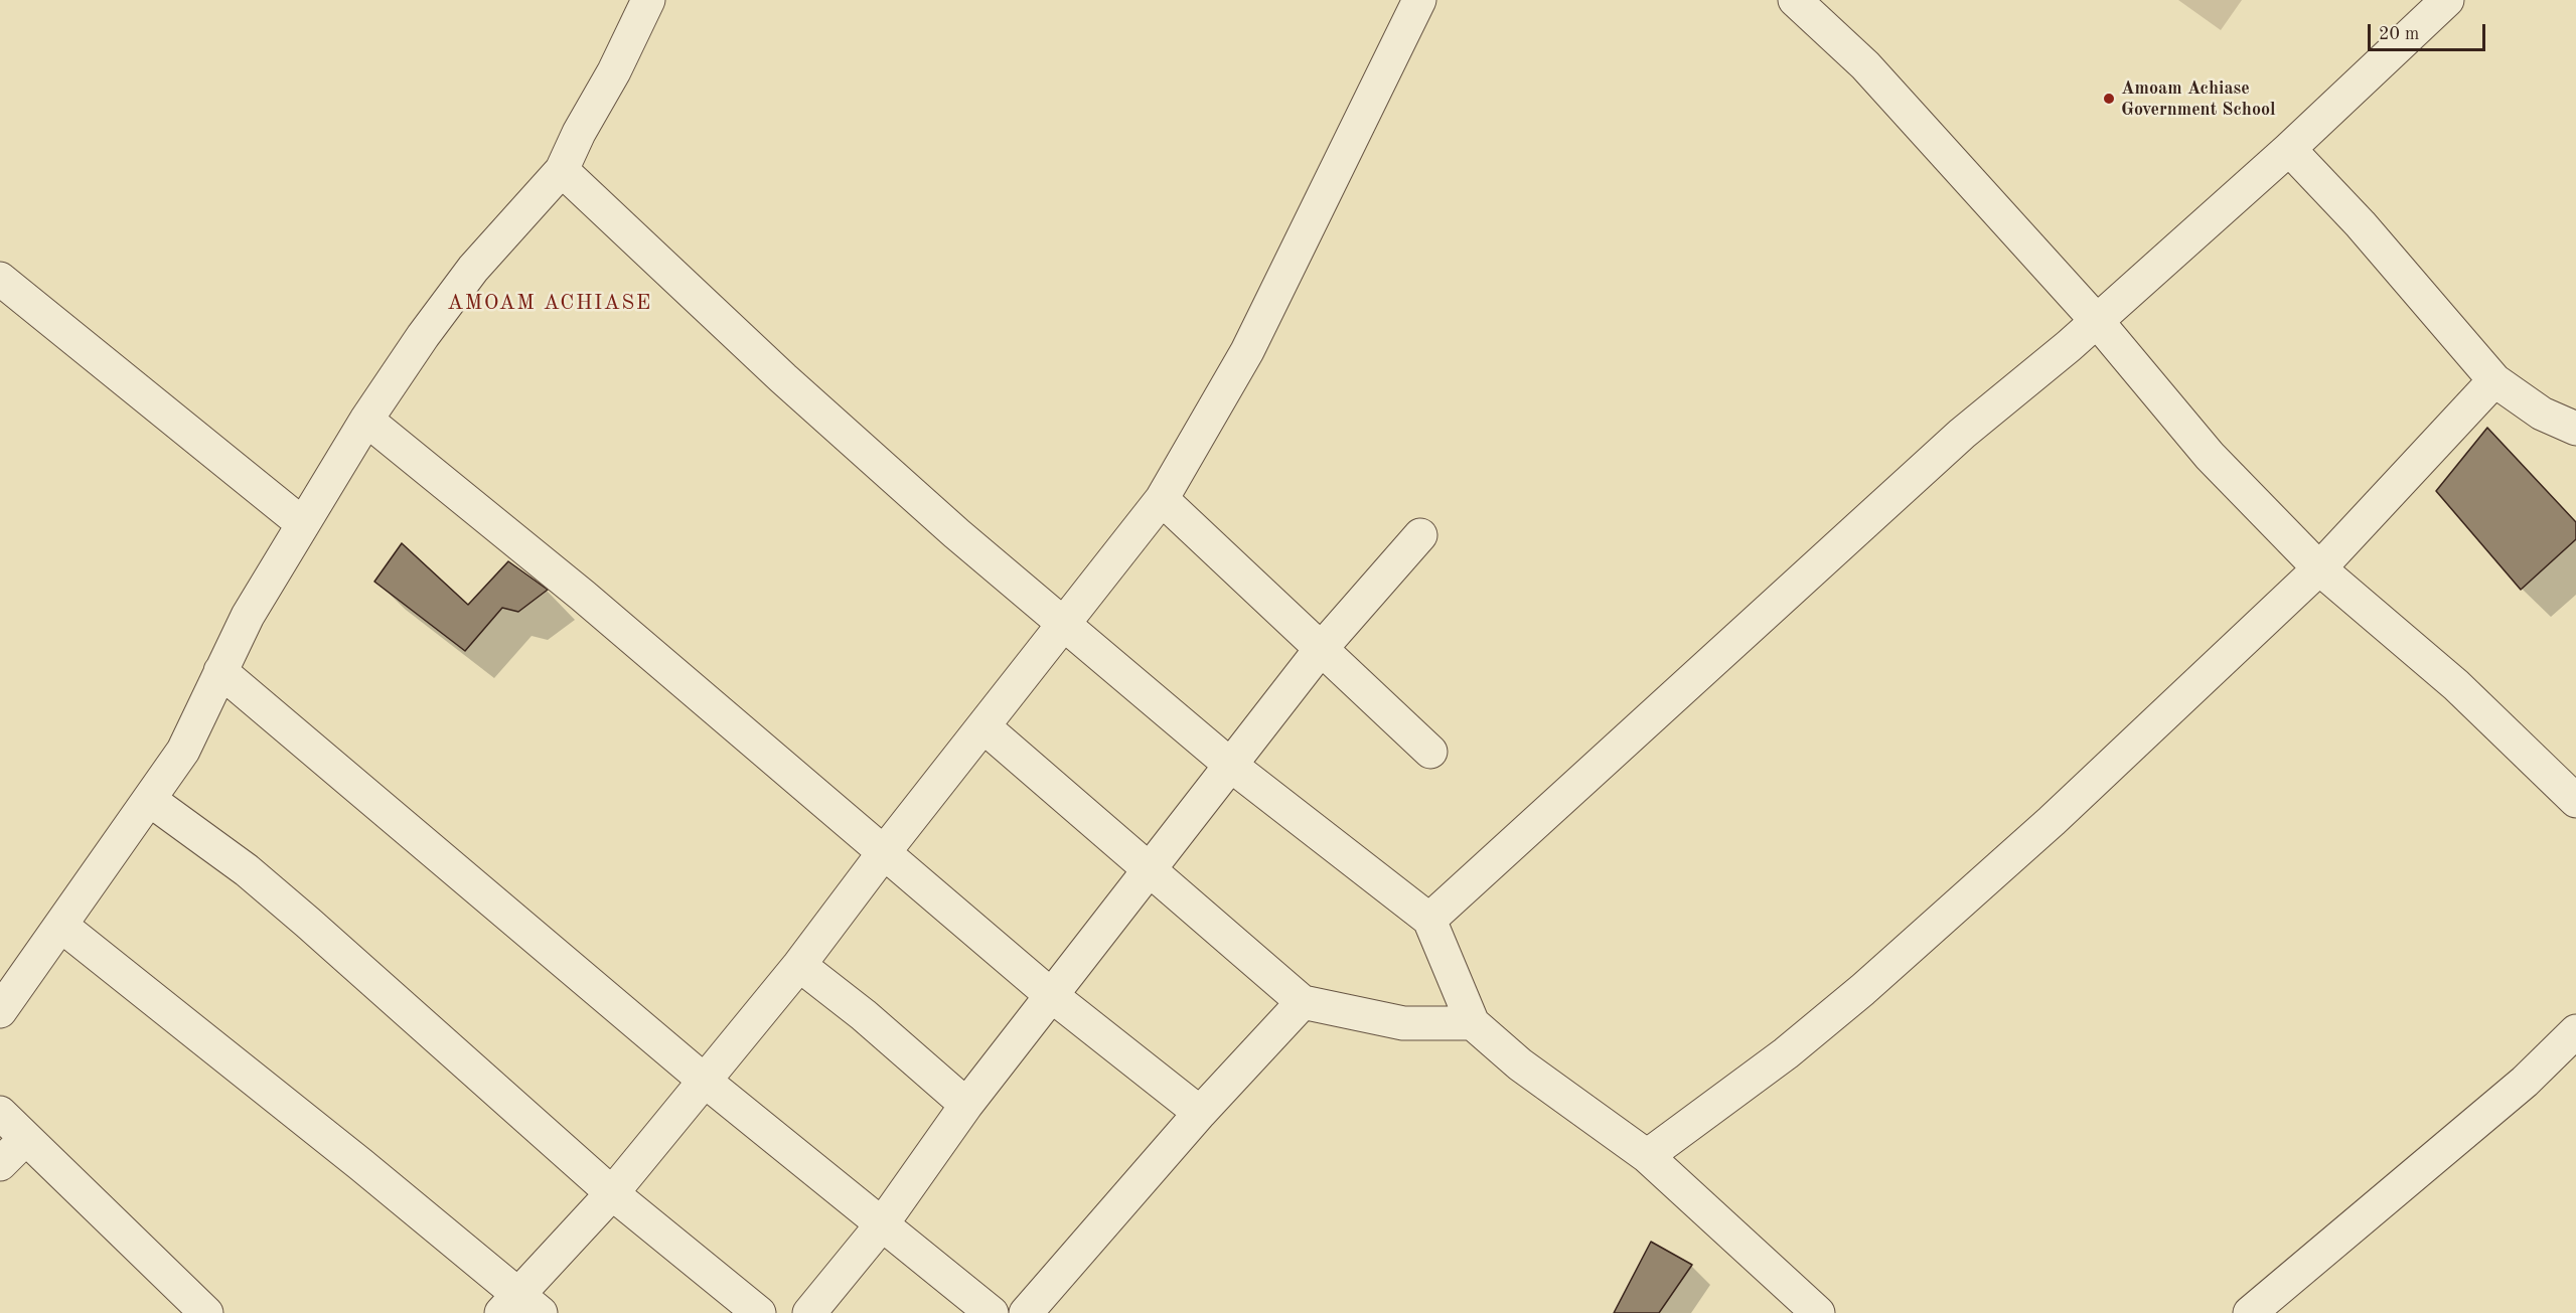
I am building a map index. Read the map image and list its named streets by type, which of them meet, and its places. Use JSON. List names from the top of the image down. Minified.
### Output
{"districts":["AMOAM ACHIASE"],"places":["Amoam Achiase Government School"],"scale_bar":"20 m"}
